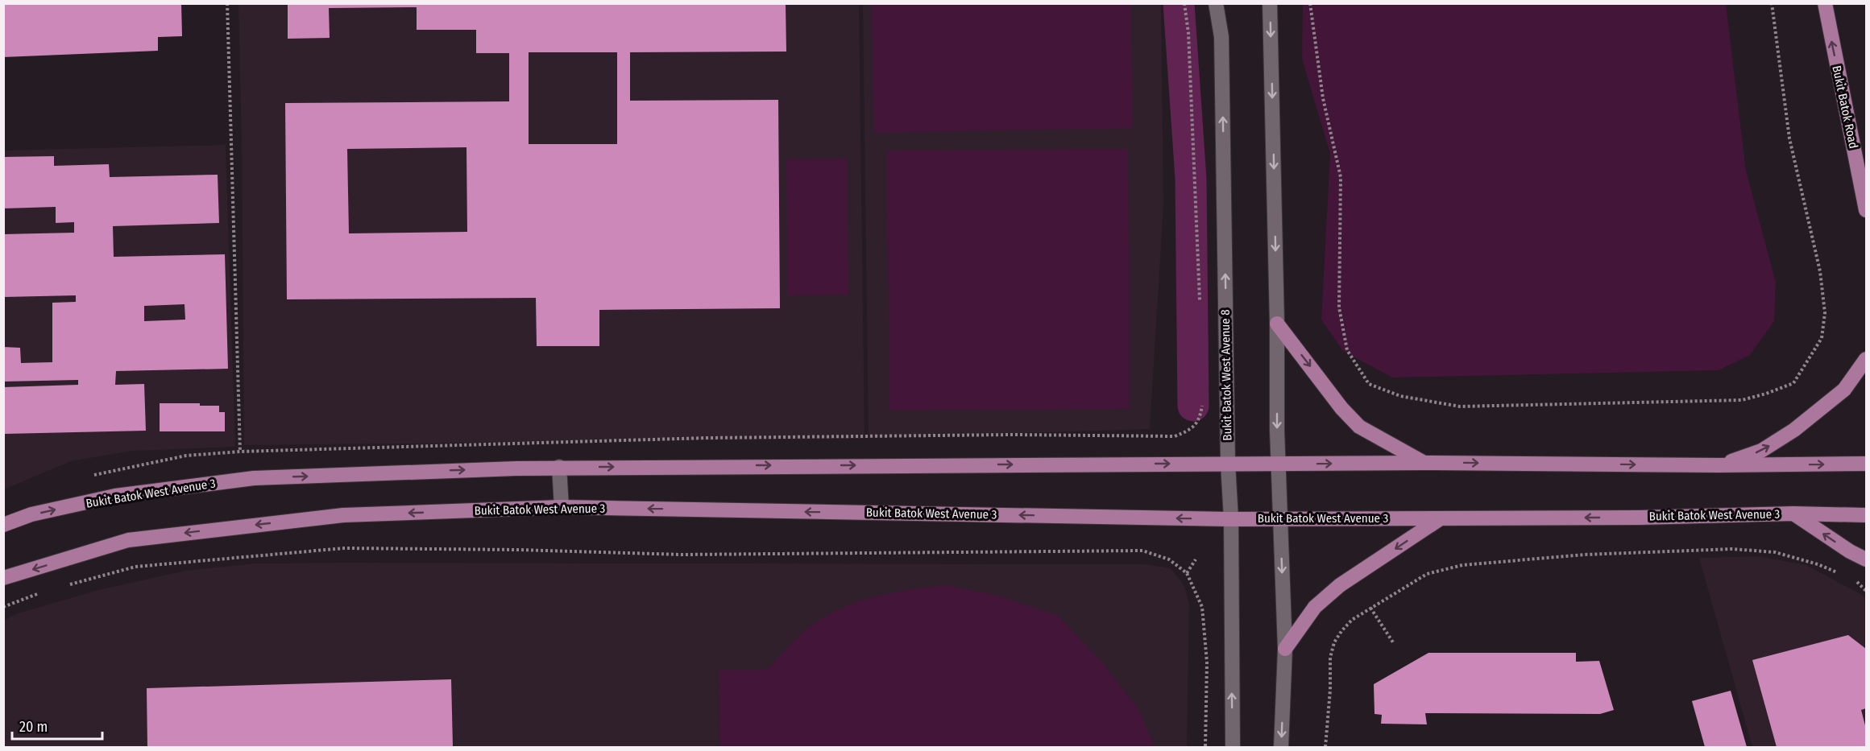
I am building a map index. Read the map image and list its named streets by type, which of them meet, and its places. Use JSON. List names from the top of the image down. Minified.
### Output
{"streets":{"main road":["Bukit Batok Road","Bukit Batok West Avenue 3"],"street":["Bukit Batok West Avenue 8"]},"crossings":[["Bukit Batok West Avenue 8","Bukit Batok West Avenue 3"]],"one_way":["Bukit Batok Road"],"scale_bar":"20 m"}
